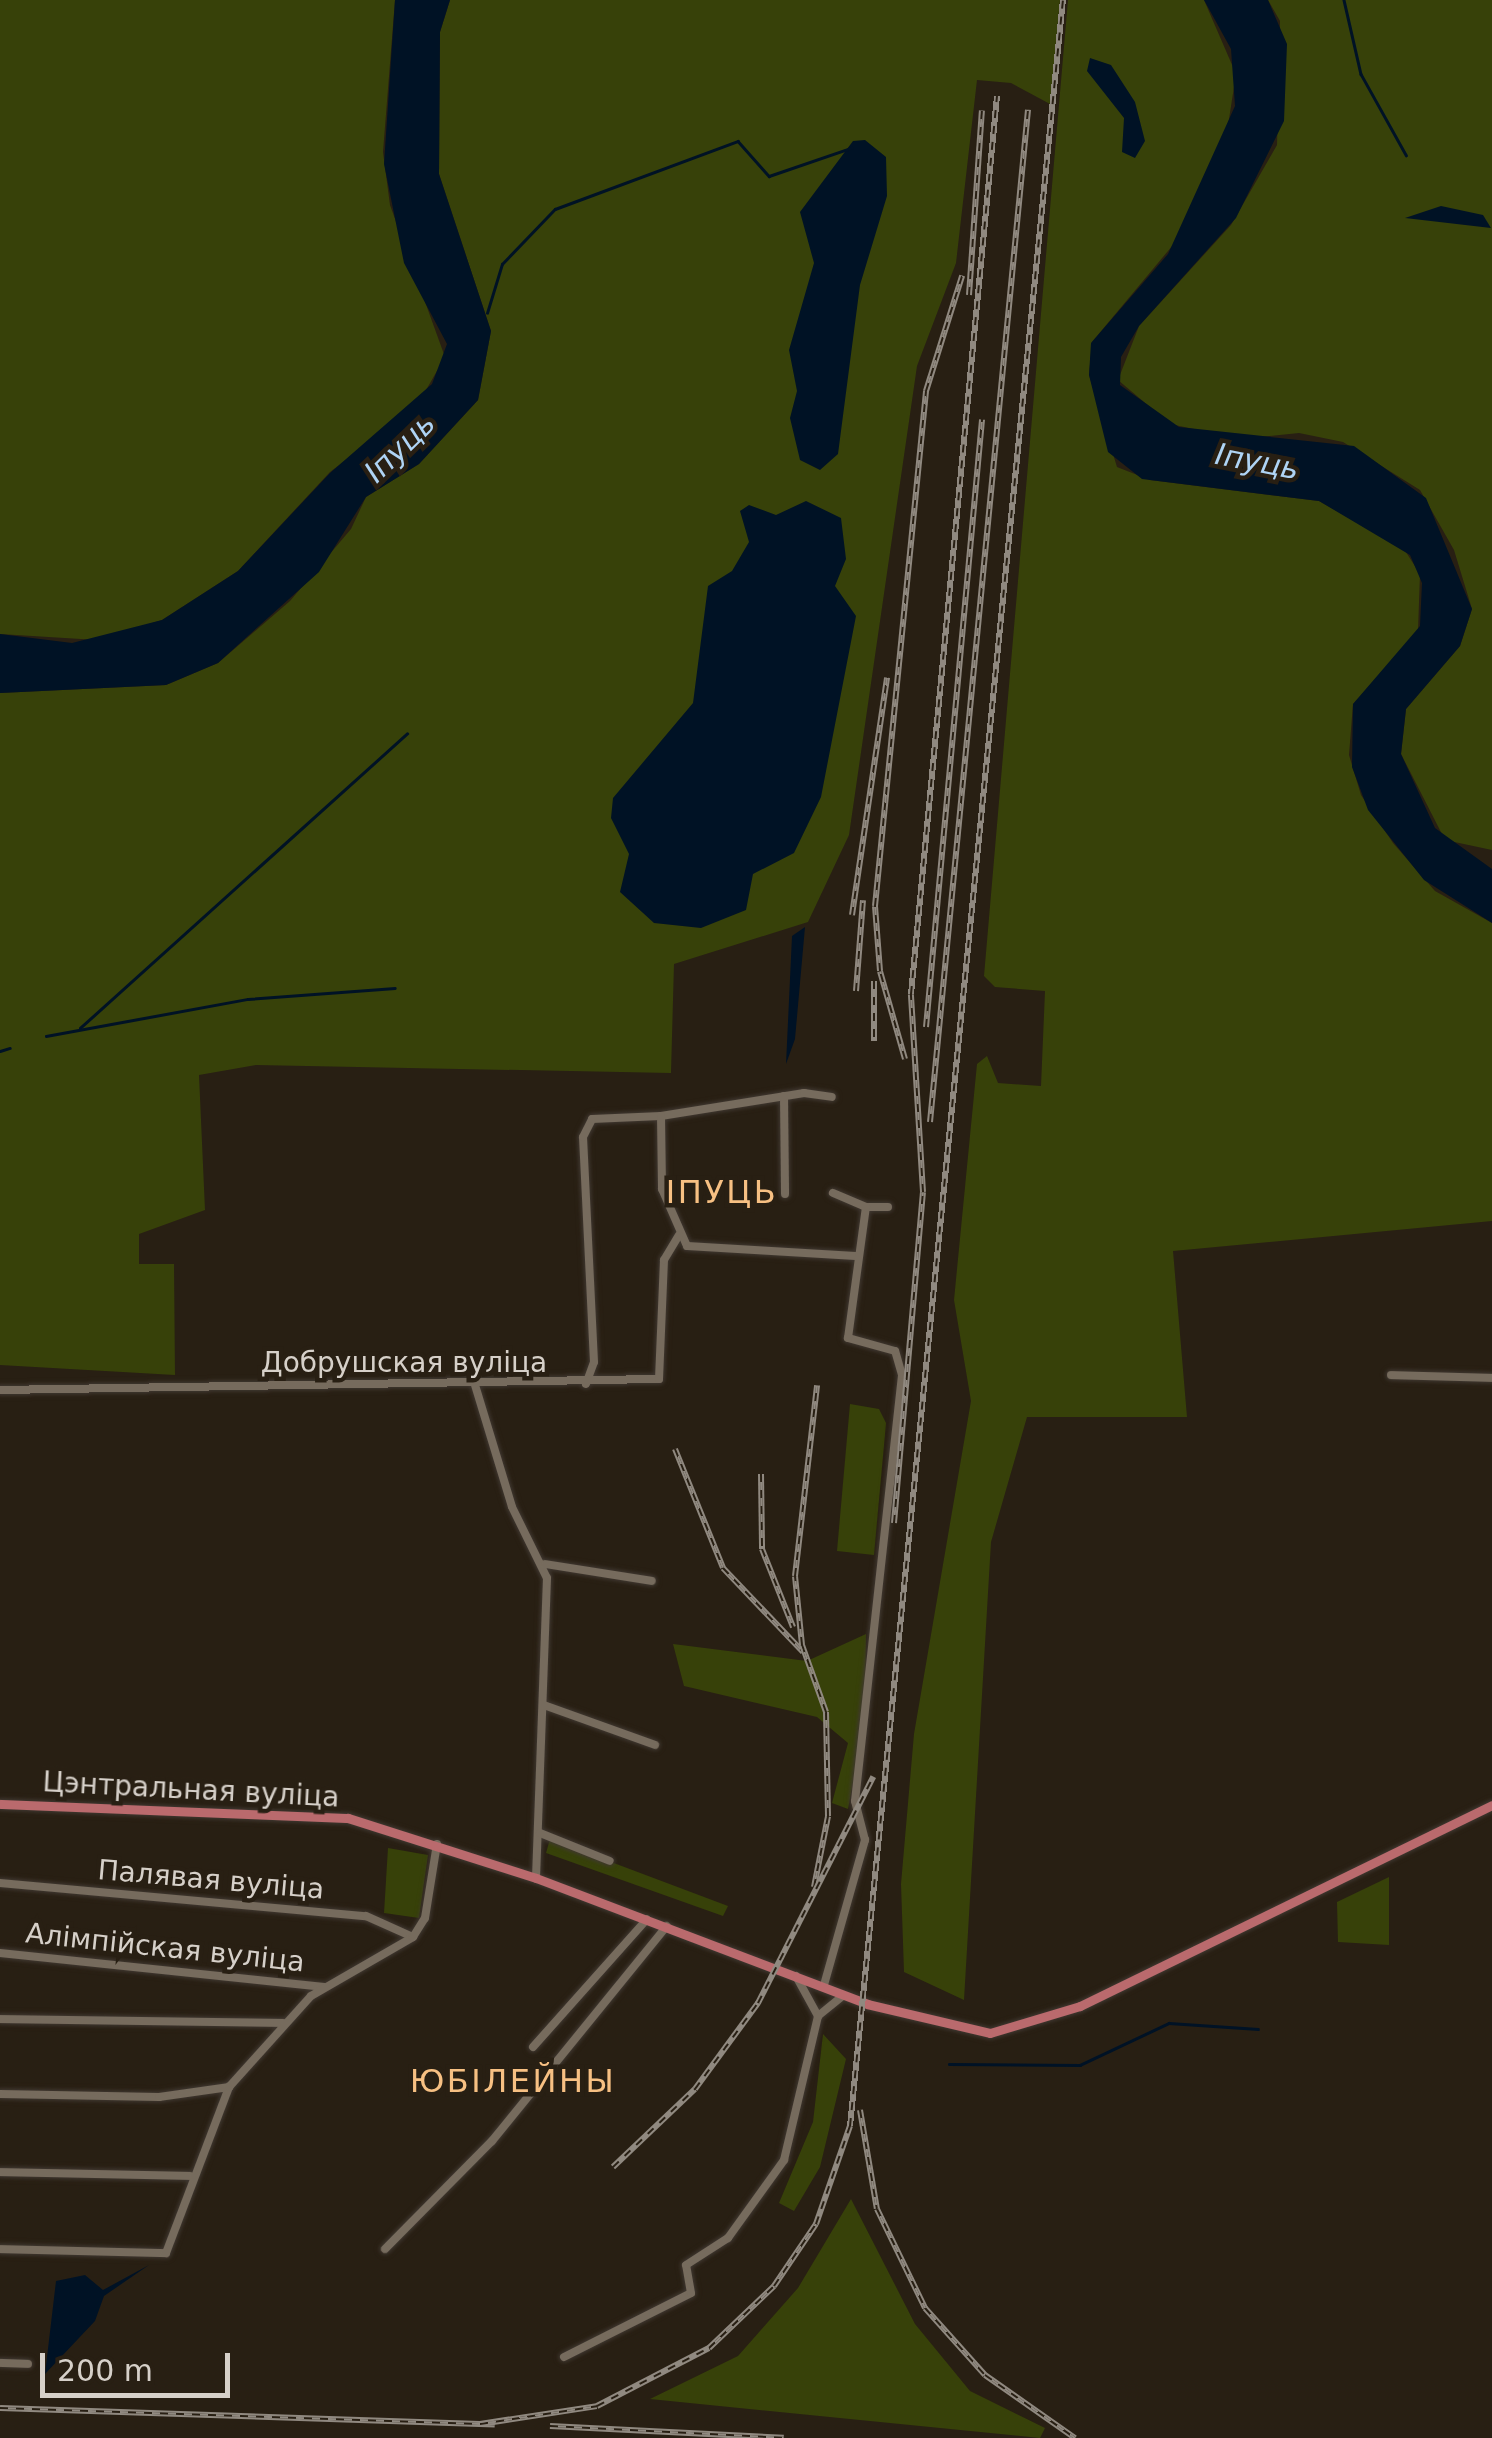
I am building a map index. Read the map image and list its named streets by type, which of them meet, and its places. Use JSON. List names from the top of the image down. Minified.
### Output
{"streets":{"main road":["Цэнтральная вуліца"],"street":["Добрушская вуліца","Палявая вуліца","Алімпійская вуліца"]},"districts":["ІПУЦЬ","ЮБІЛЕЙНЫ"],"water":["Іпуць"],"scale_bar":"200 m"}
